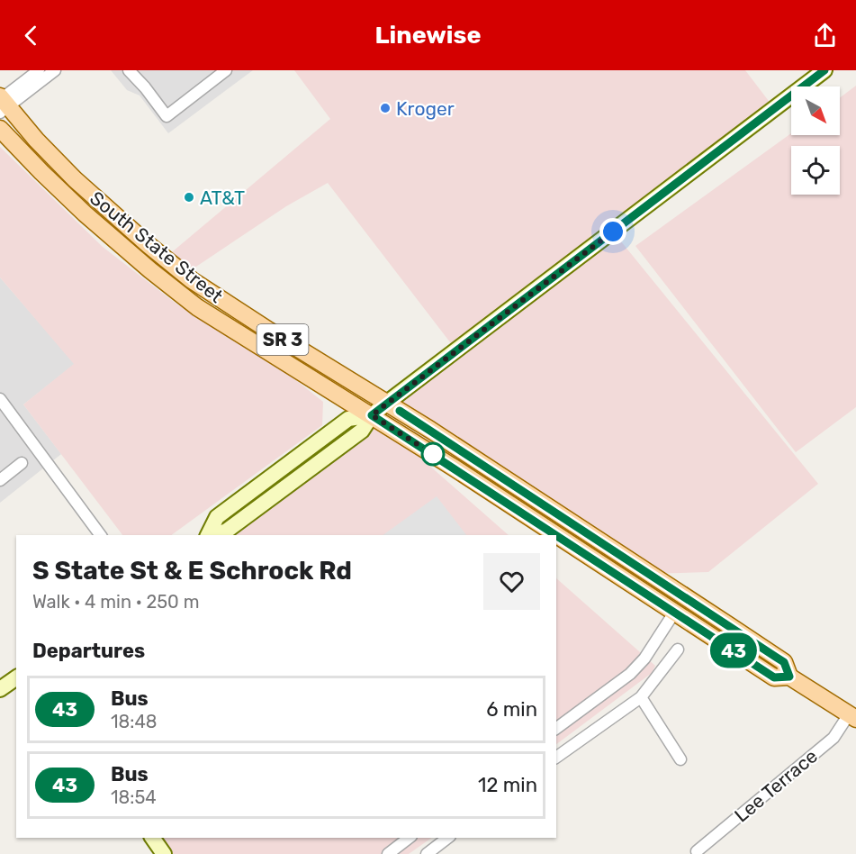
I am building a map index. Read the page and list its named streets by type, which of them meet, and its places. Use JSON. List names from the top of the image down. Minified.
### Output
{"streets":{"main road":["South State Street","SR 3"],"street":["Lee Terrace"]},"crossings":[["South State Street","Lee Terrace"]],"places":["Kroger","AT&T"],"lines":["bus line 43"],"north":"bottom right","page":{"header":"Linewise","on_map":"43","heading":[["S State St & E Schrock Rd","Walk · 4 min · 250 m"],"Departures"],"list":[{"mark":"43","name":"Bus","note":"18:48","value":"6 min"},{"mark":"43","name":"Bus","note":"18:54","value":"12 min"}]}}
